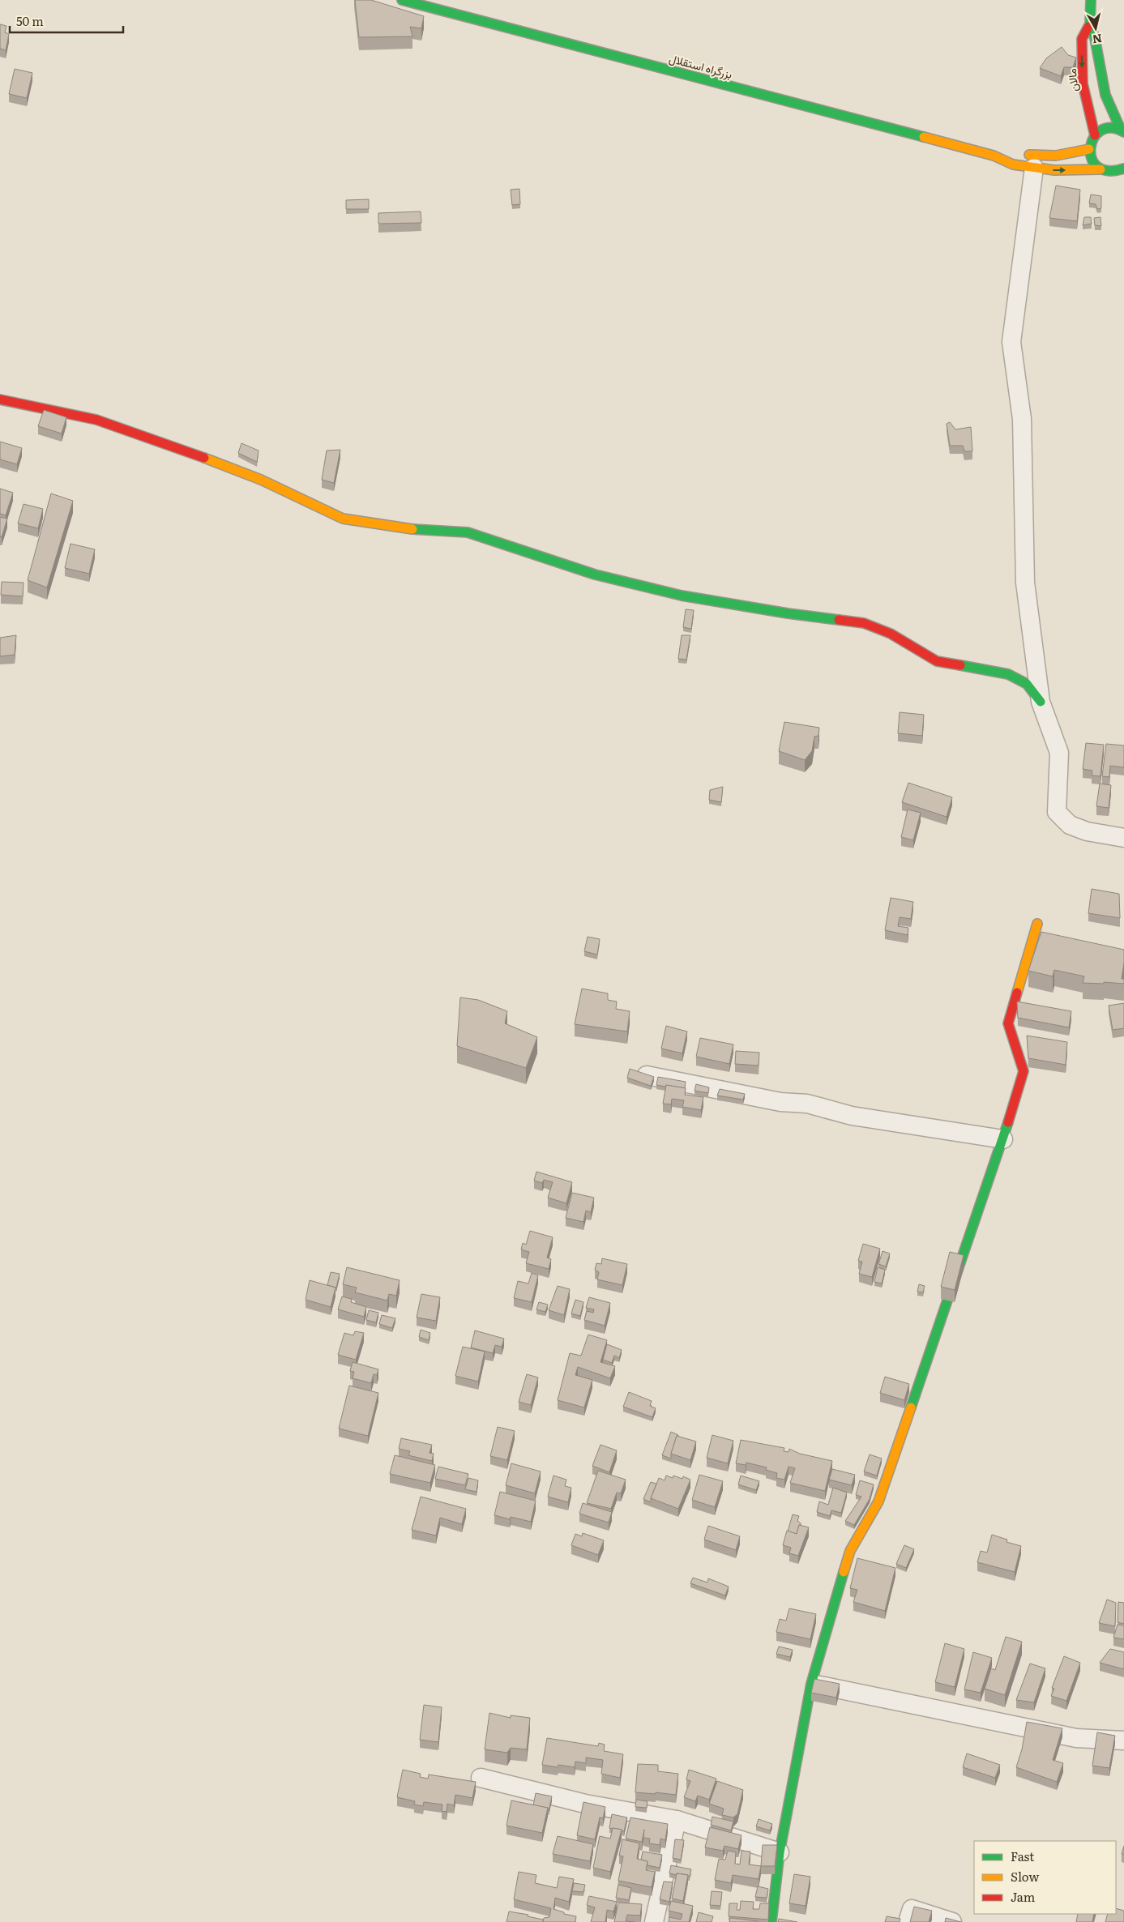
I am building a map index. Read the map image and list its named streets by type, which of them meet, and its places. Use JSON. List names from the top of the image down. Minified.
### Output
{"streets":{"main road":["بزرگراه استقلال","مالان"]},"legend":["Fast","Slow","Jam"],"scale_bar":"50 m","north":"bottom"}
